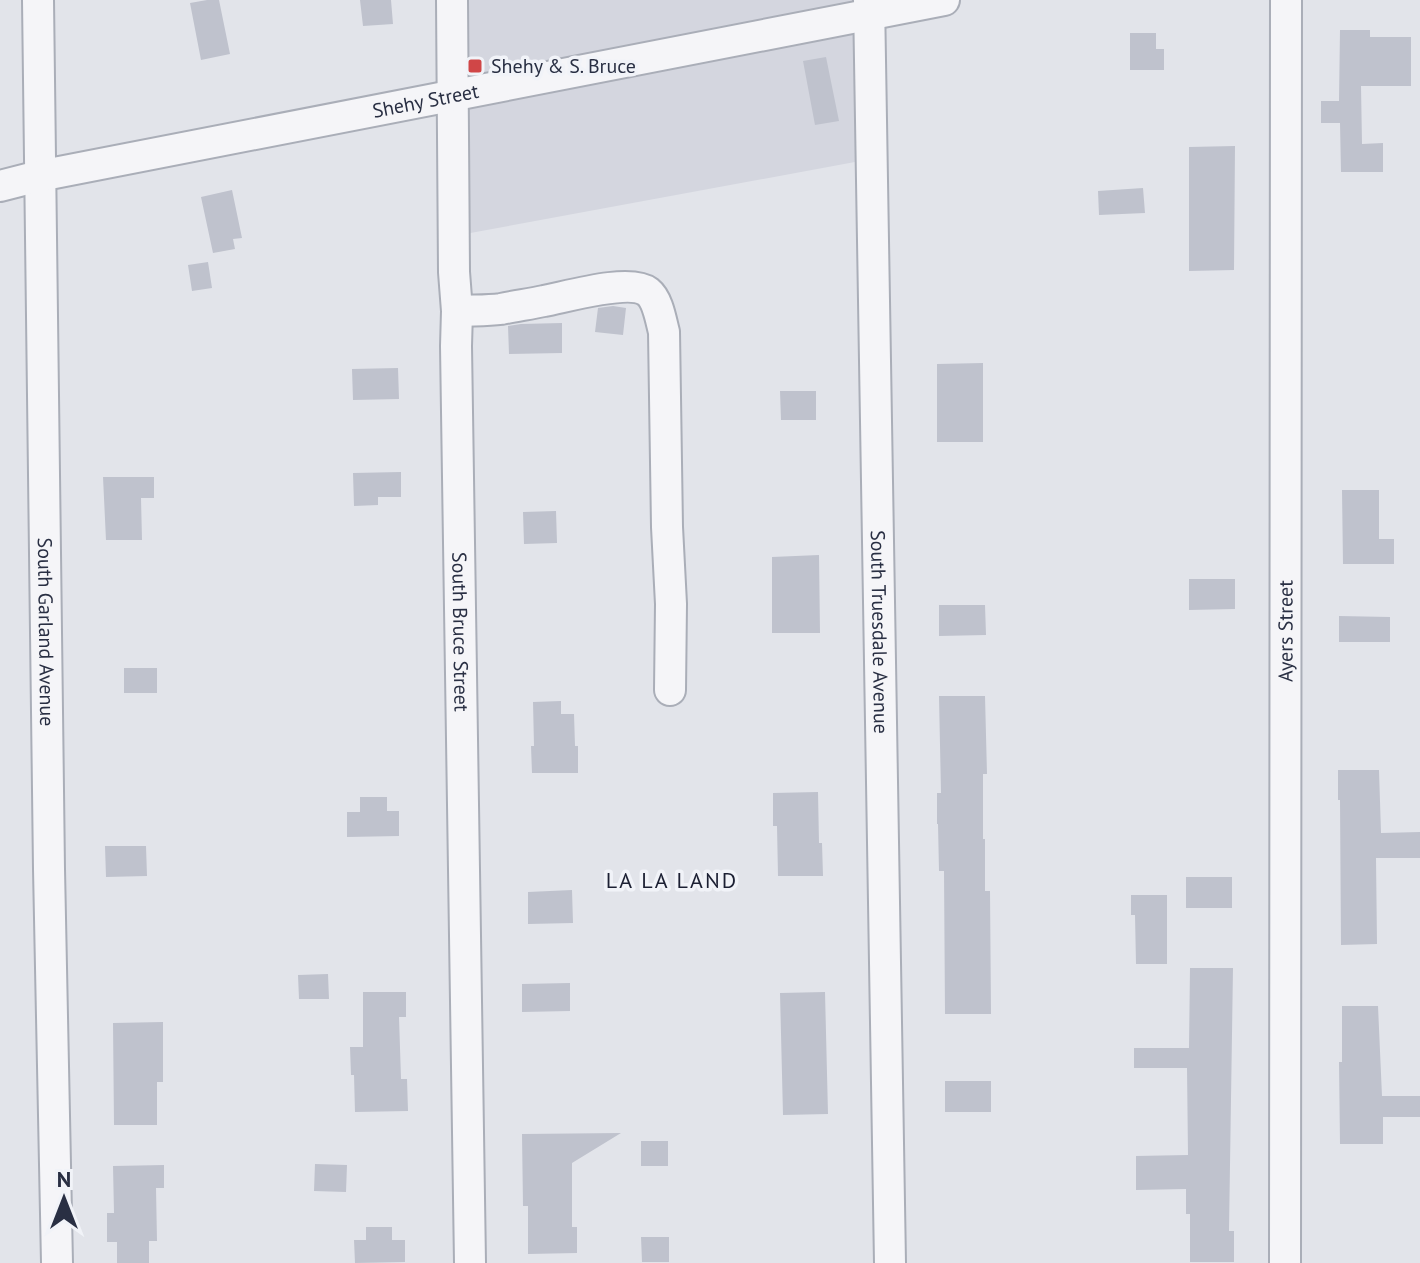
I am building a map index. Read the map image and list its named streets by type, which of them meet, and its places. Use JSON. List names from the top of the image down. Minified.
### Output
{"streets":{"street":["Shehy Street","South Bruce Street","South Garland Avenue","South Truesdale Avenue","Ayers Street"]},"crossings":[["Shehy Street","South Bruce Street"],["Shehy Street","South Garland Avenue"],["Shehy Street","South Truesdale Avenue"]],"districts":["LA LA LAND"],"places":{"transit":["Shehy & S. Bruce"]},"north":"top"}
